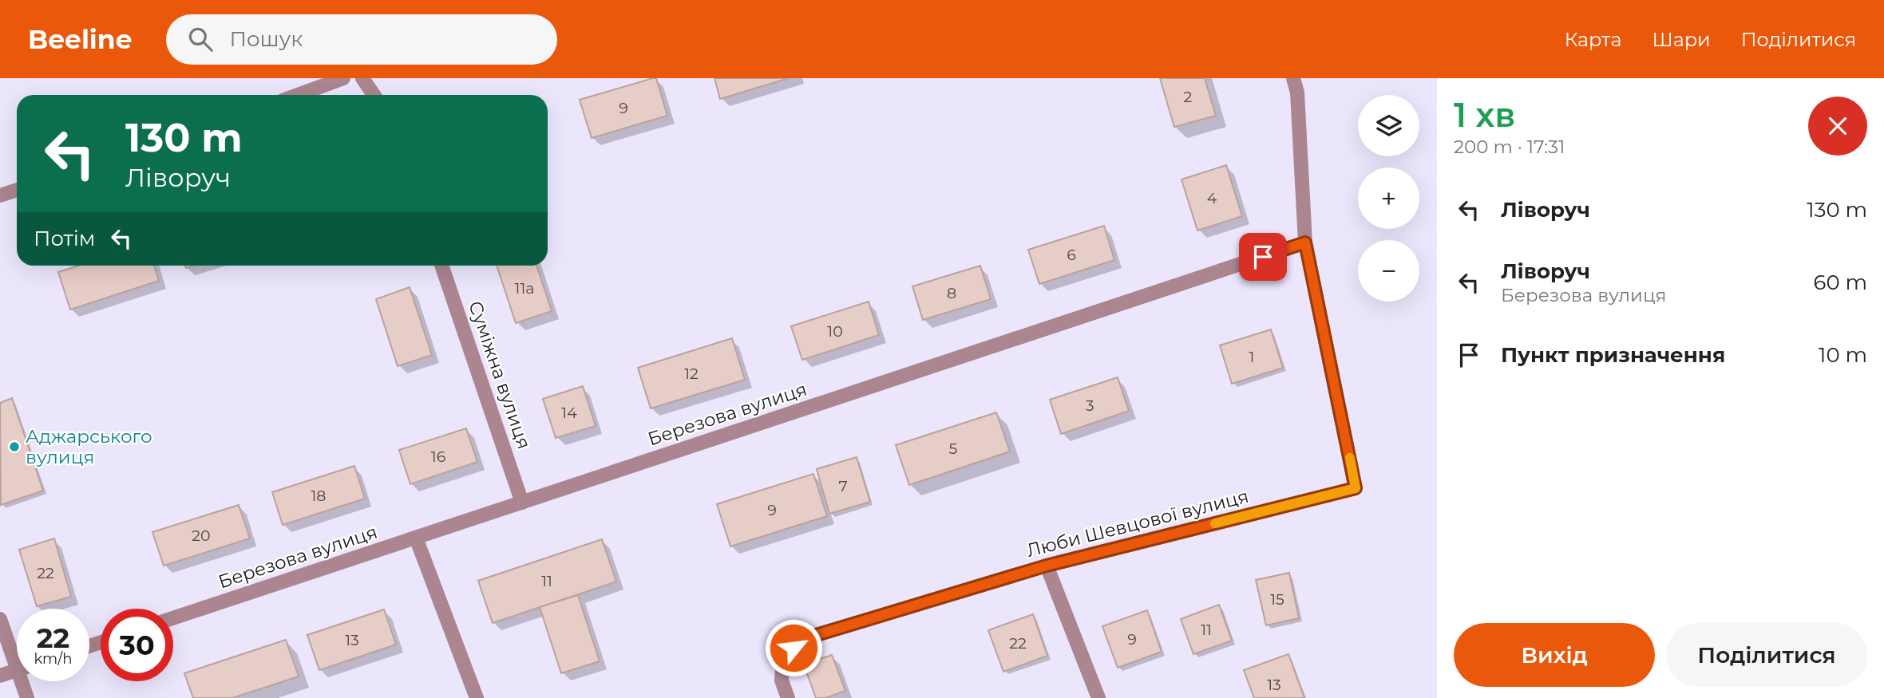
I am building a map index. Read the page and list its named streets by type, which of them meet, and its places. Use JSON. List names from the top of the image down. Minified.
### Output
{"streets":{"street":["Суміжна вулиця","Березова вулиця","Люби Шевцової вулиця"]},"crossings":[["Суміжна вулиця","Березова вулиця"],["Березова вулиця","Люби Шевцової вулиця"]],"places":["Аджарського вулиця"],"house_numbers":["2","9","4","6","11а","8","10","1","12","3","14","5","16","7","18","9","20","22","11","15","11","9","13","22","13"],"page":{"header":"Beeline","search":"Пошук","nav":["Карта","Шари","Поділитися"],"heading":["1 хв","200 m · 17:31"],"map_buttons":["+","−"],"turn":["130 m","Ліворуч"],"list":[{"name":"Ліворуч","value":"130 m"},{"name":"Ліворуч","note":"Березова вулиця","value":"60 m"},{"name":"Пункт призначення","value":"10 m"}],"then":"Потім","speed":"22 km/h","limit":"30","buttons":["Вихід","Поділитися"]}}
